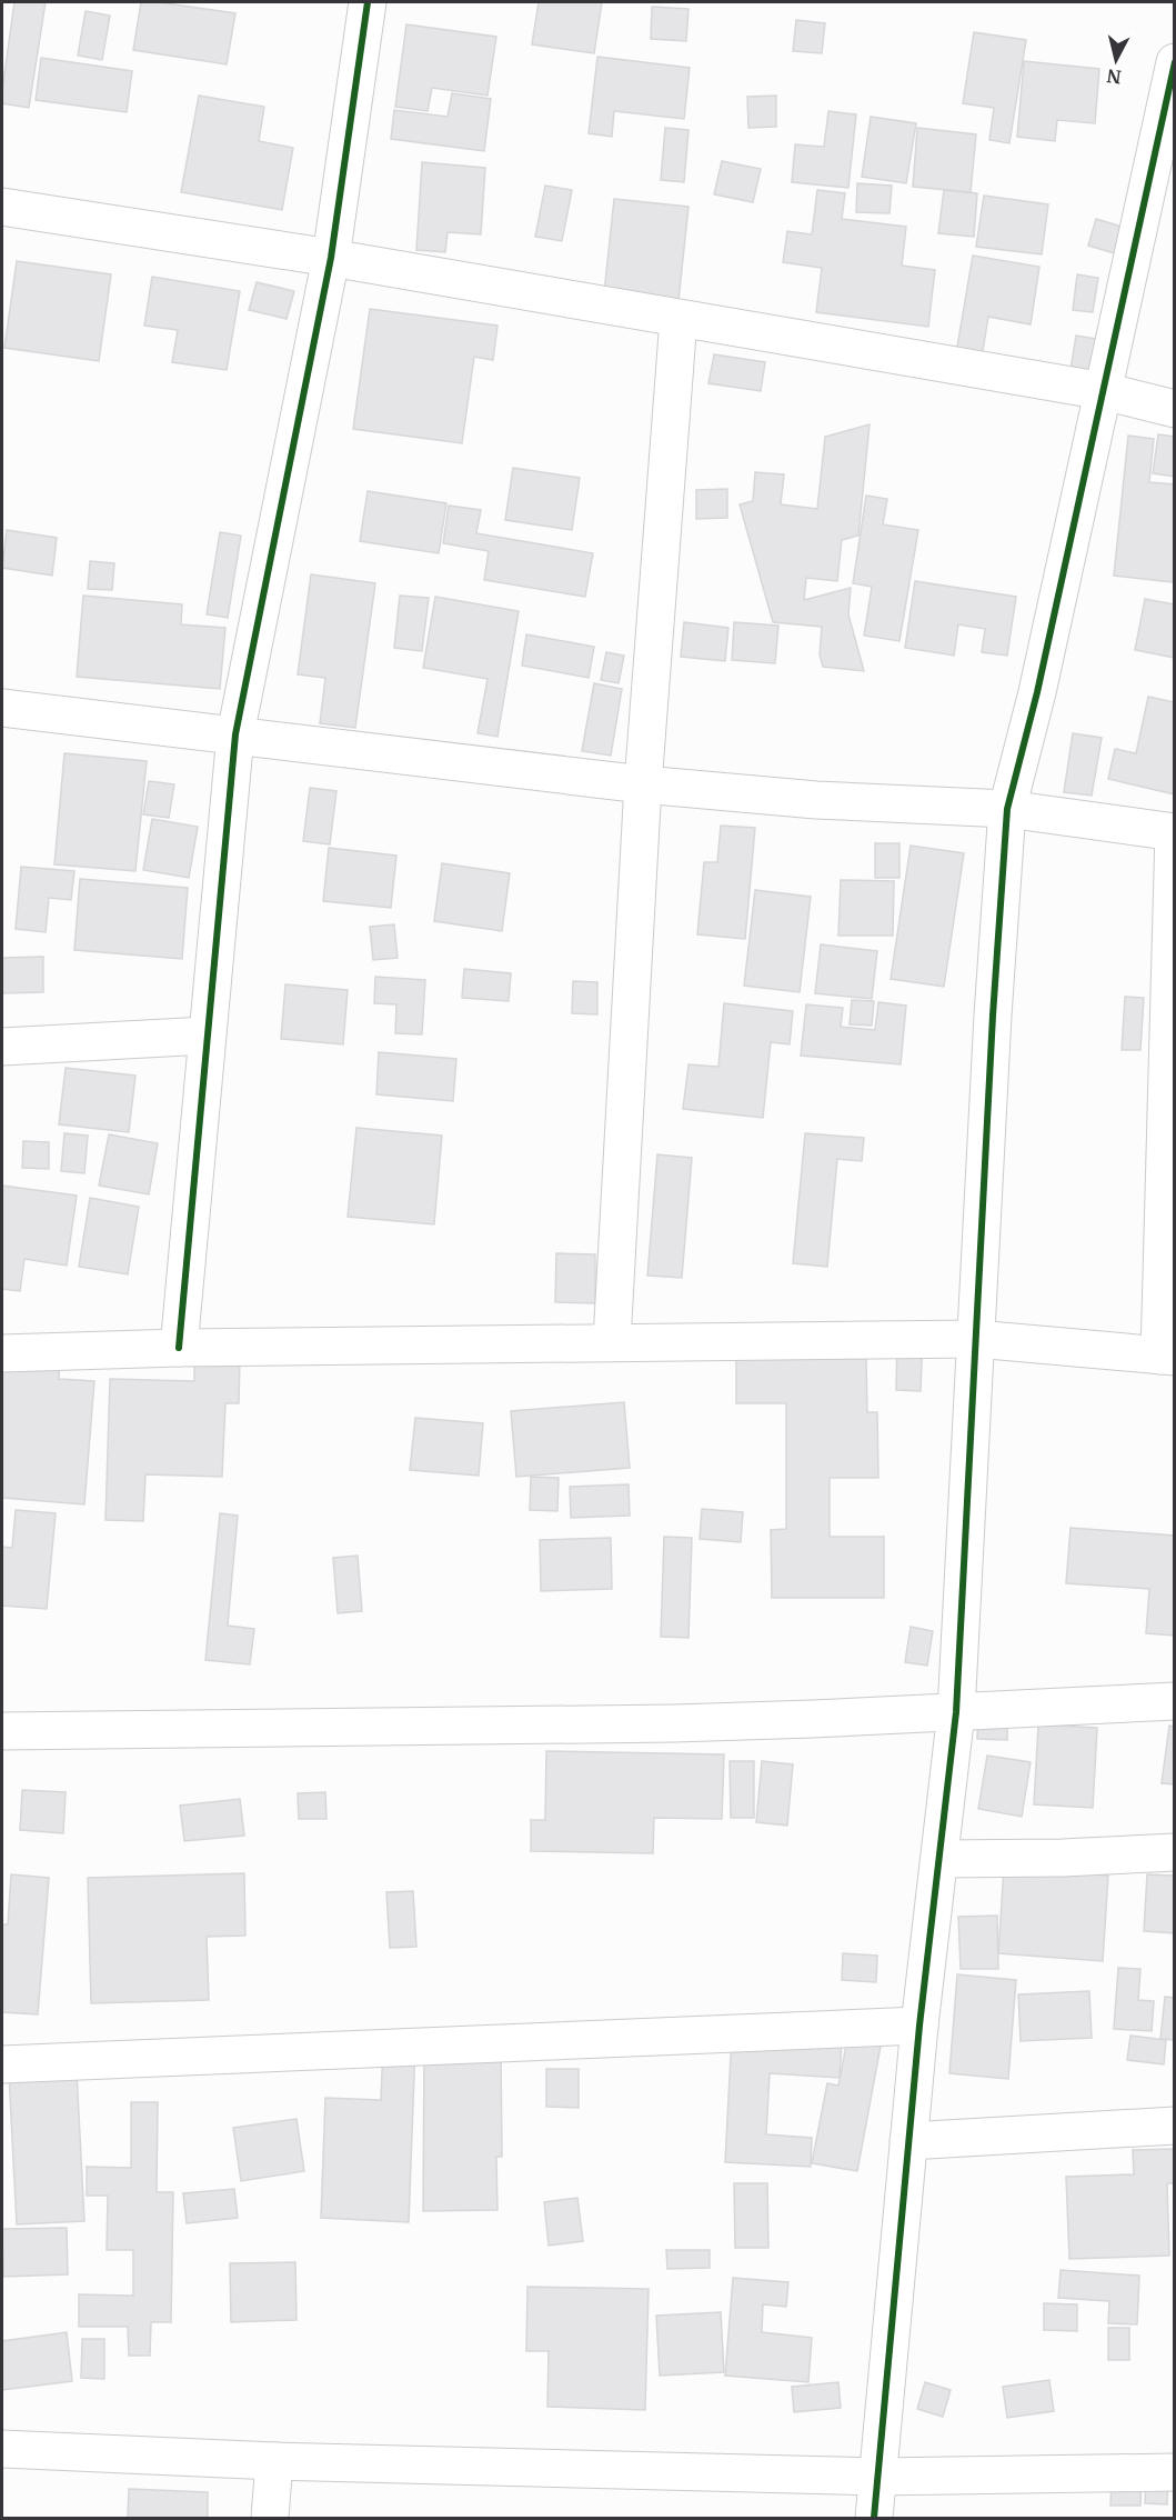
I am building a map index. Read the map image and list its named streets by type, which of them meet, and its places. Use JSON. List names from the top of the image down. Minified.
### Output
{"north":"bottom"}
